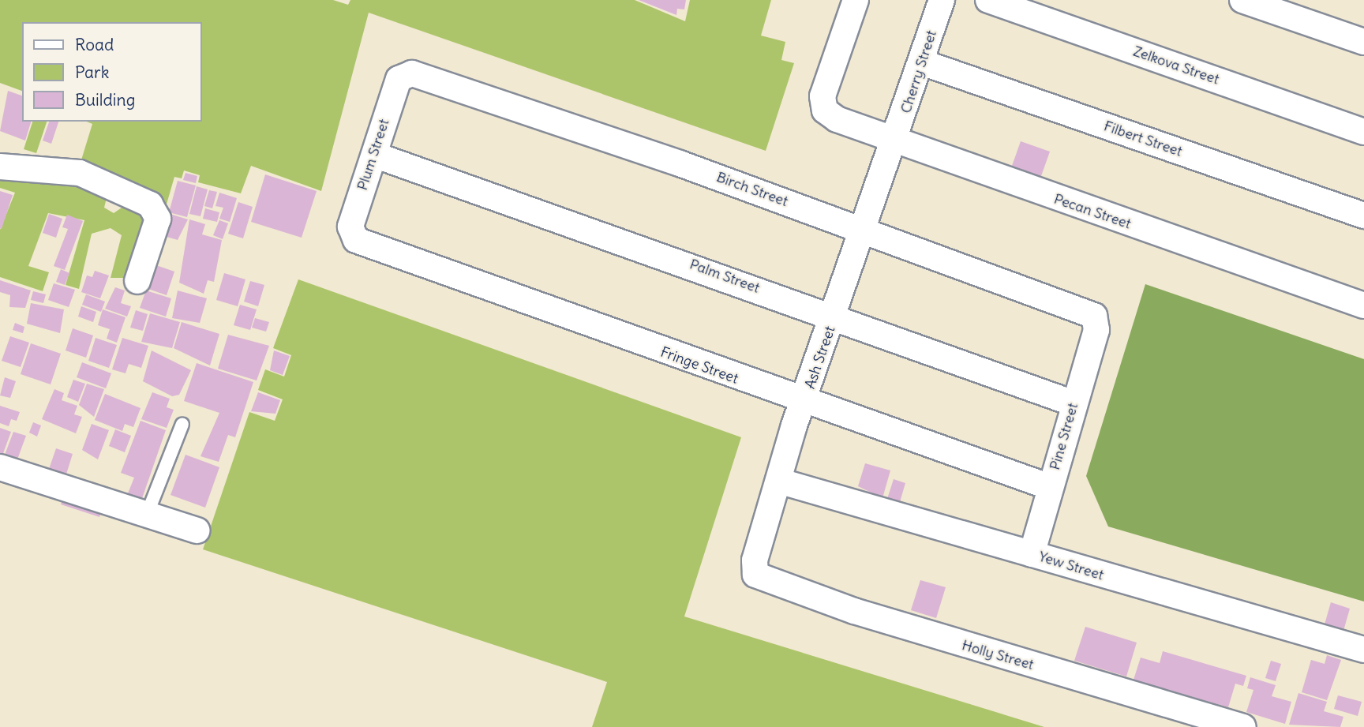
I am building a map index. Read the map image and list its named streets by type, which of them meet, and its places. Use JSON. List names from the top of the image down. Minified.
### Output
{"streets":{"street":["Zelkova Street","Cherry Street","Filbert Street","Plum Street","Birch Street","Pecan Street","Palm Street","Ash Street","Fringe Street","Pine Street","Yew Street","Holly Street"]},"crossings":[["Cherry Street","Filbert Street"],["Cherry Street","Pecan Street"],["Cherry Street","Ash Street"],["Plum Street","Birch Street"],["Plum Street","Palm Street"],["Plum Street","Fringe Street"],["Birch Street","Ash Street"],["Birch Street","Pine Street"],["Pecan Street","Ash Street"],["Palm Street","Ash Street"],["Palm Street","Pine Street"],["Ash Street","Fringe Street"],["Ash Street","Yew Street"],["Ash Street","Holly Street"],["Fringe Street","Pine Street"],["Pine Street","Yew Street"]],"legend":["Road","Park","Building"]}
